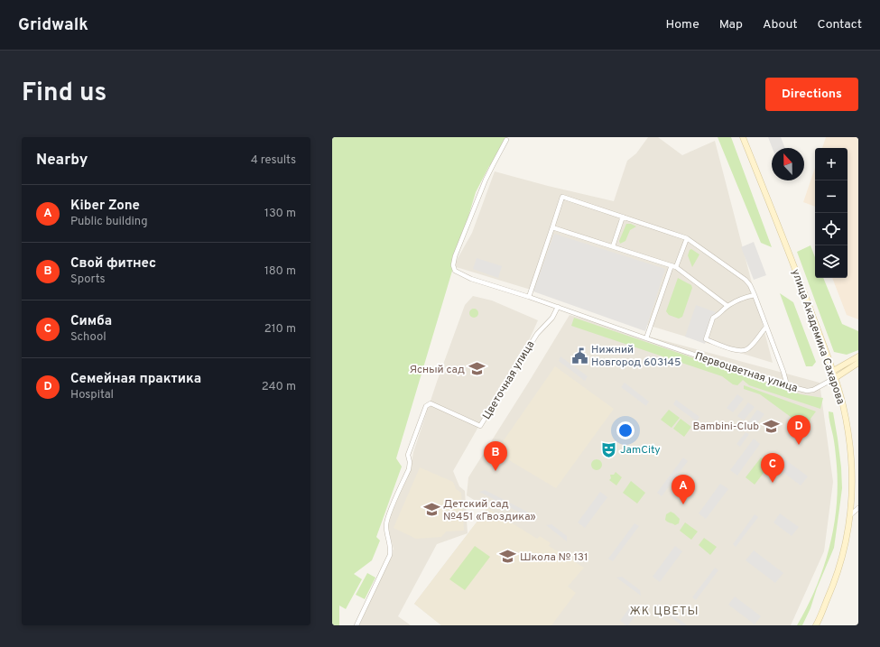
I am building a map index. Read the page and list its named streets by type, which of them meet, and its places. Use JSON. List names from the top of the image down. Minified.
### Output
{"streets":{"main road":["улица Академика Сахарова"],"street":["Первоцветная улица","Цветочная улица"]},"crossings":[["улица Академика Сахарова","Первоцветная улица"],["Первоцветная улица","Цветочная улица"]],"districts":["ЖК ЦВЕТЫ"],"places":{"public building":["Нижний Новгород 603145"],"school or university":["Ясный сад","Bambini-Club","Детский сад №451 «Гвоздика»","Школа № 131"],"theatre":["JamCity"]},"north":"top","page":{"header":"Gridwalk","nav":["Home","Map","About","Contact"],"title":"Find us","buttons":"Directions","heading":["Nearby","4 results"],"map_buttons":["+","−"],"list":[{"mark":"A","name":"Kiber Zone","note":"Public building","value":"130 m"},{"mark":"B","name":"Свой фитнес","note":"Sports","value":"180 m"},{"mark":"C","name":"Симба","note":"School","value":"210 m"},{"mark":"D","name":"Семейная практика","note":"Hospital","value":"240 m"}],"pins":["D","B","C","A"]}}
